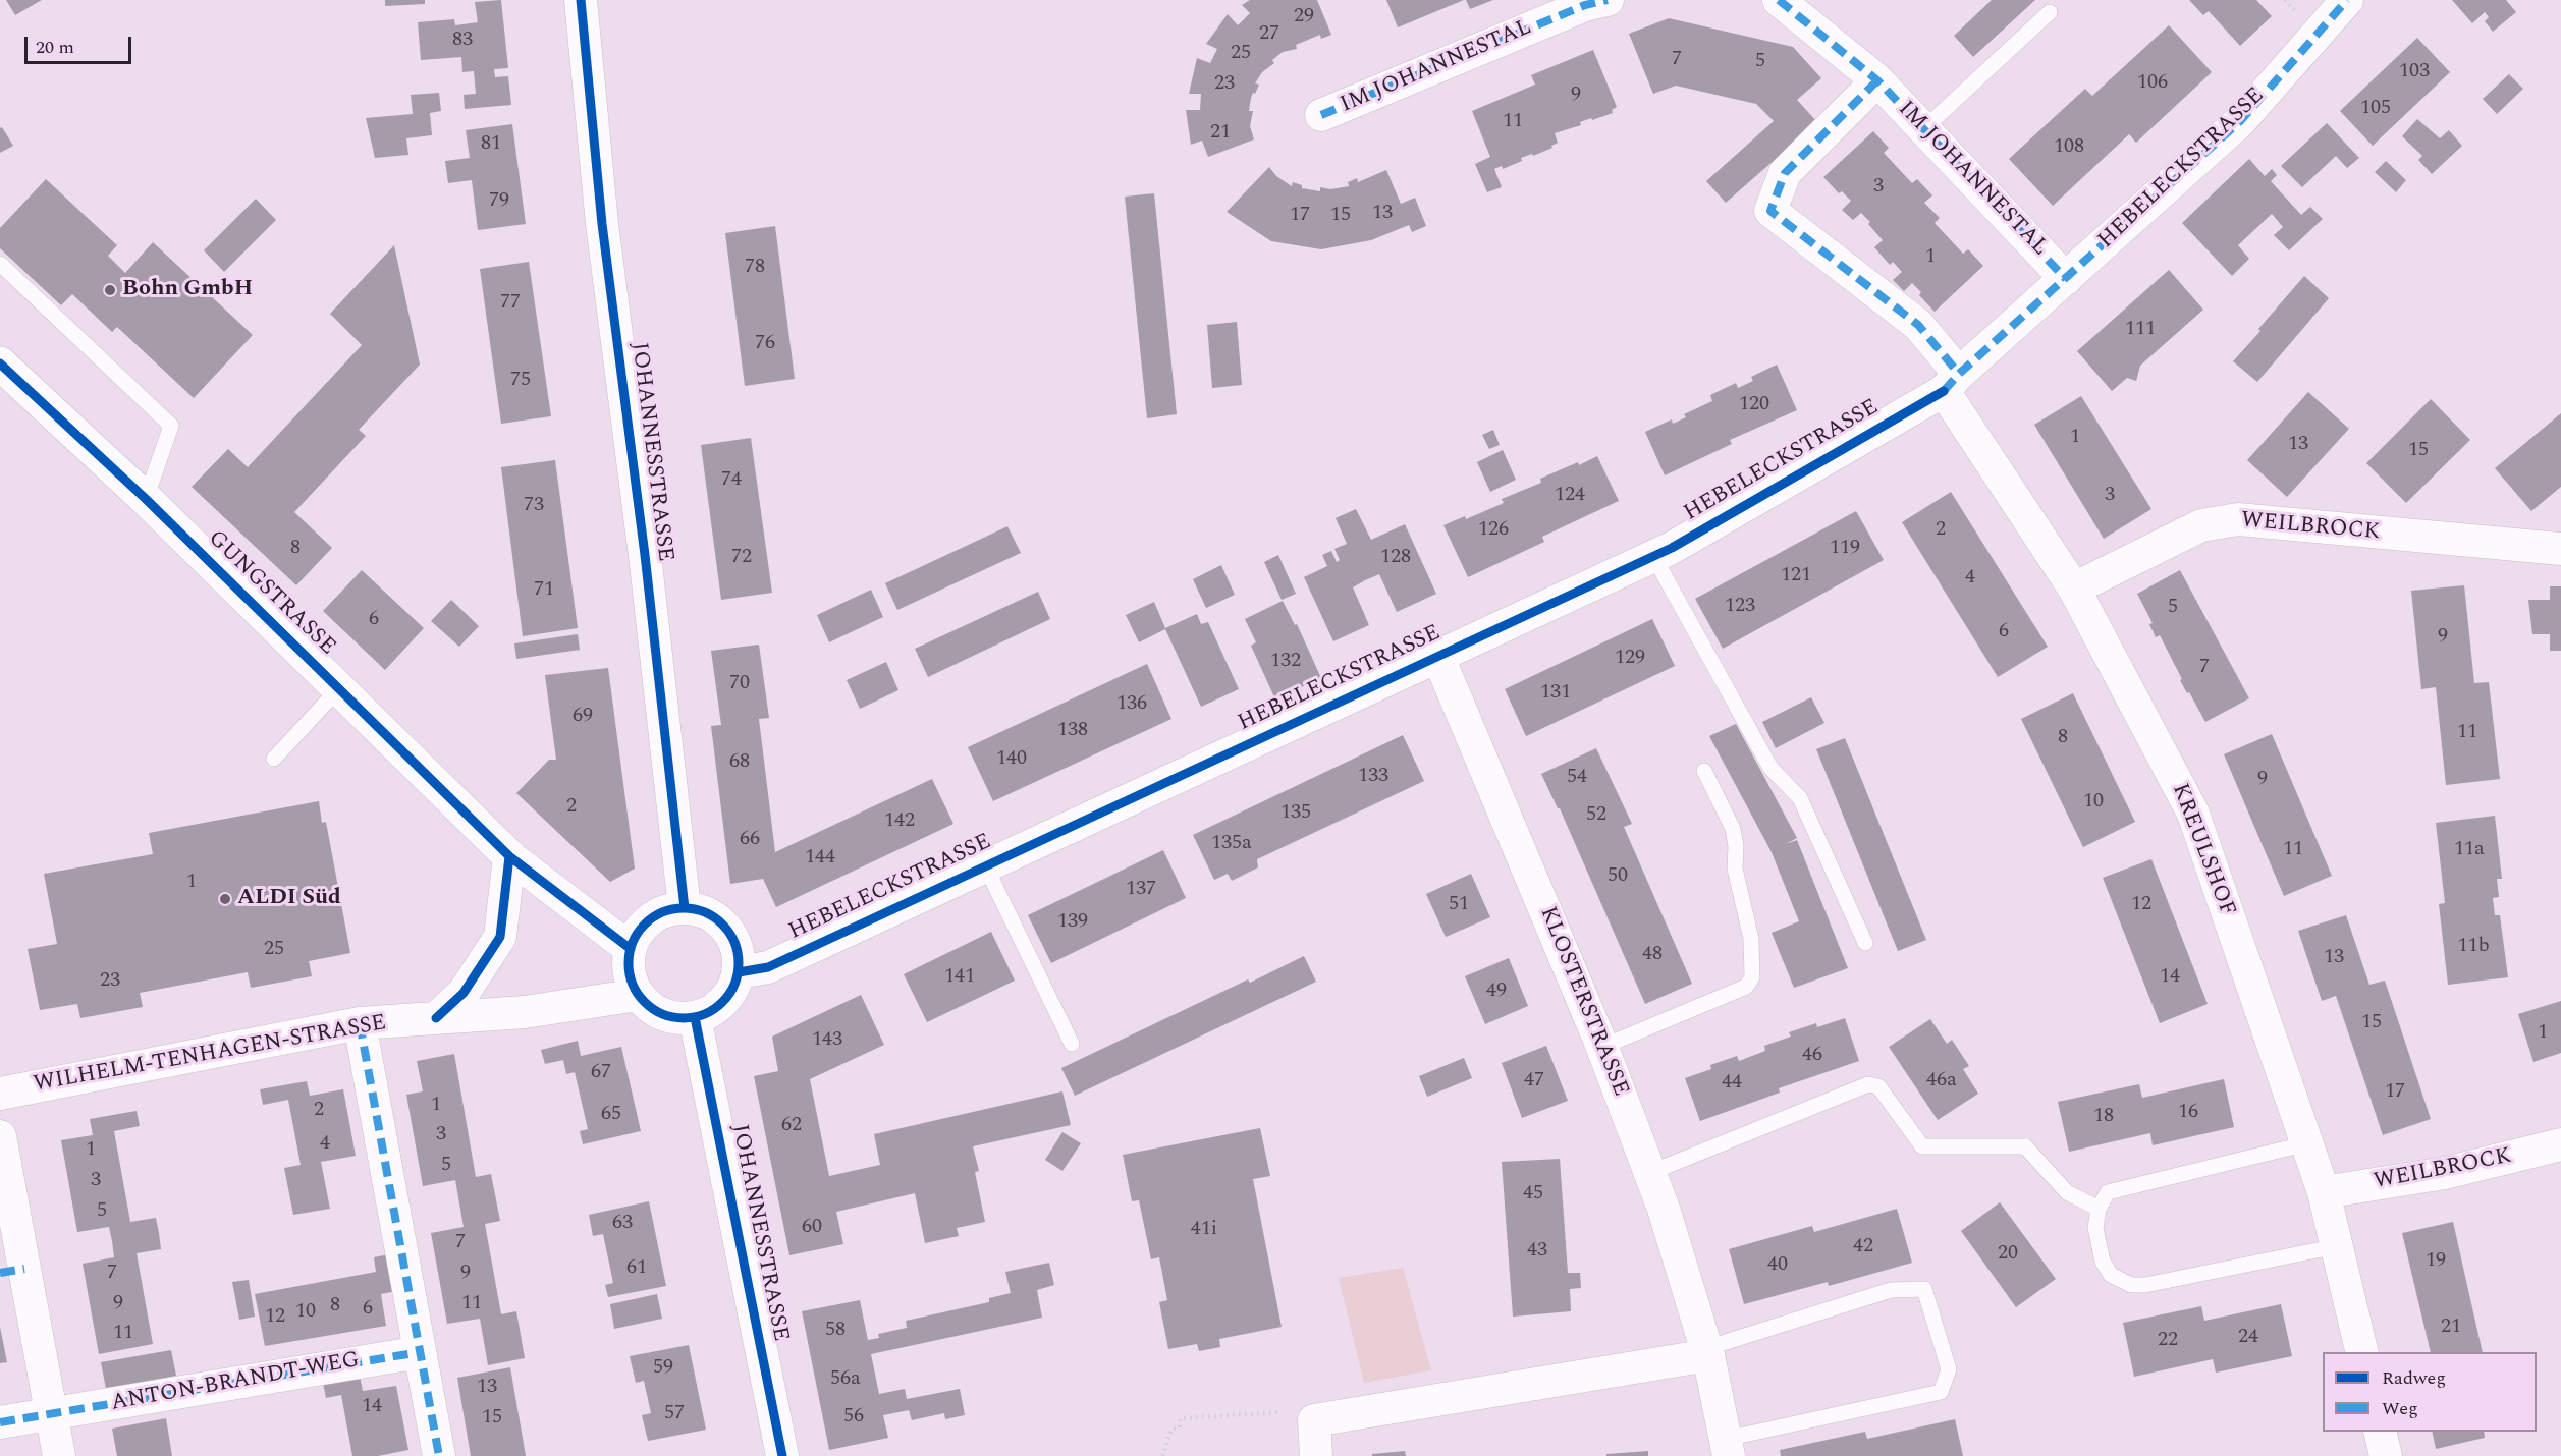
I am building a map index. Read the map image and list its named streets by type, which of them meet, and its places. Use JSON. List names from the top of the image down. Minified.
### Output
{"streets":{"street":["IM JOHANNESTAL","HEBELECKSTRASSE","JOHANNESSTRASSE","WEILBROCK","GUNGSTRASSE","KREULSHOF","KLOSTERSTRASSE","WILHELM-TENHAGEN-STRASSE","ANTON-BRANDT-WEG"]},"crossings":[["IM JOHANNESTAL","HEBELECKSTRASSE"],["IM JOHANNESTAL","KREULSHOF"],["HEBELECKSTRASSE","JOHANNESSTRASSE"],["HEBELECKSTRASSE","GUNGSTRASSE"],["HEBELECKSTRASSE","KREULSHOF"],["HEBELECKSTRASSE","KLOSTERSTRASSE"],["HEBELECKSTRASSE","WILHELM-TENHAGEN-STRASSE"],["JOHANNESSTRASSE","GUNGSTRASSE"],["JOHANNESSTRASSE","WILHELM-TENHAGEN-STRASSE"],["WEILBROCK","KREULSHOF"],["GUNGSTRASSE","WILHELM-TENHAGEN-STRASSE"]],"places":["Bohn GmbH","ALDI Süd"],"house_numbers":["29","27","83","25","7","5","103","106","23","9","105","11","21","81","108","3","79","13","17","15","1","78","77","111","76","75","120","1","13","15","74","124","3","73","126","2","8","119","72","128","121","4","71","123","5","6","6","9","129","132","7","70","131","136","69","138","11","8","140","68","133","54","9","10","2","135","52","142","66","135a","11","11a","144","50","1","137","51","12","139","11b","25","48","13","141","14","23","49","15","1","143","46","67","47","46a","44","17","1","2","16","65","18","62","3","4","1","5","3","45","5","63","60","41i","7","42","43","20","19","40","61","7","9","9","11","8","6","10","12","21","58","11","24","22","59","56a","13","14","57","56","15"],"legend":["Radweg","Weg"],"scale_bar":"20 m"}
